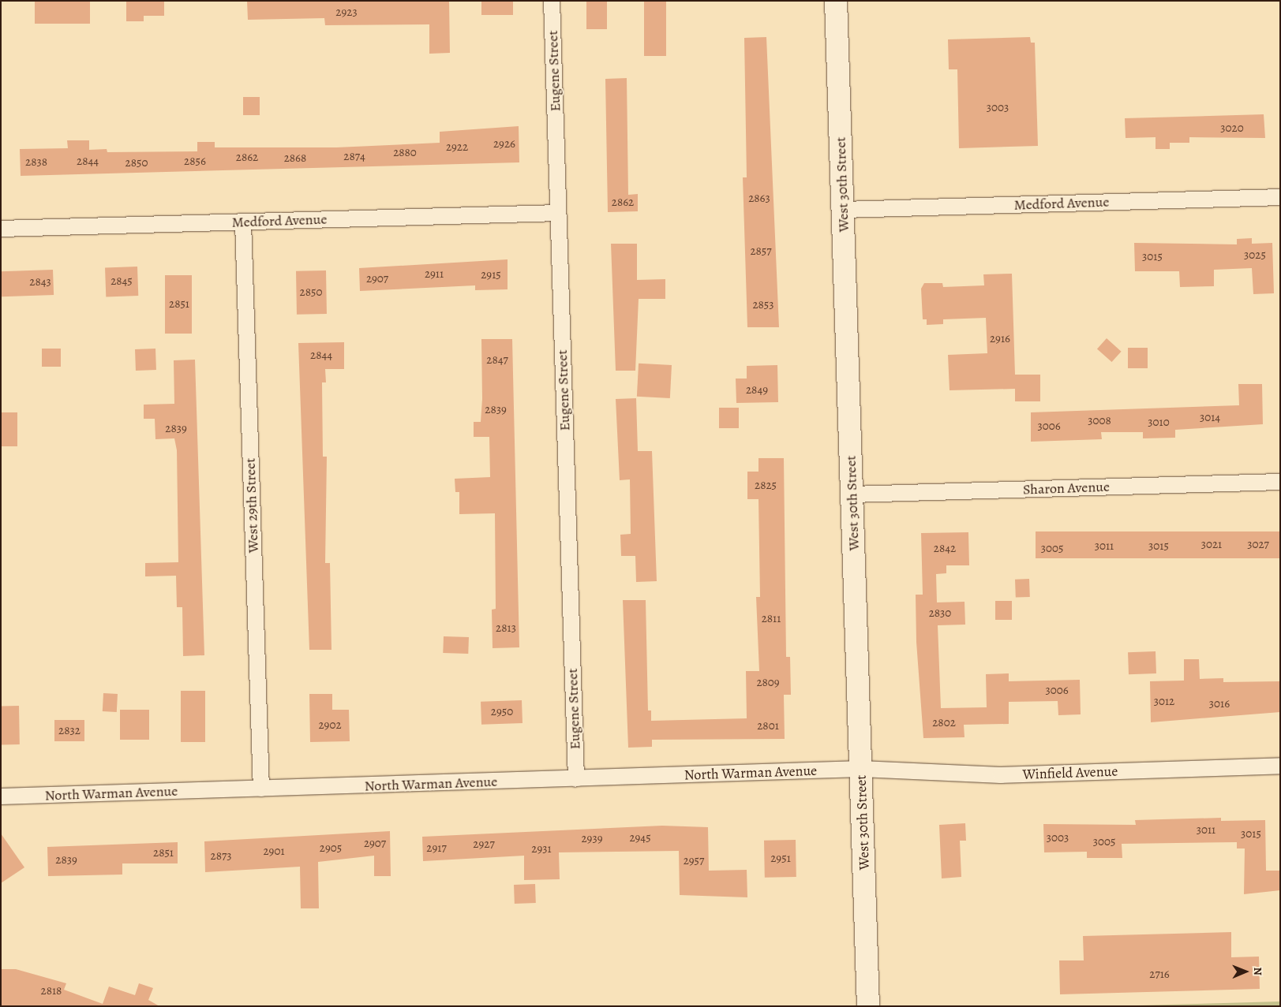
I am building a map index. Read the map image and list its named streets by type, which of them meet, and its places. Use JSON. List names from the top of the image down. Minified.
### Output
{"streets":{"main road":["West 30th Street"],"street":["Eugene Street","Medford Avenue","Sharon Avenue","West 29th Street","North Warman Avenue","Winfield Avenue"]},"crossings":[["Eugene Street","Medford Avenue"],["Eugene Street","North Warman Avenue"],["West 30th Street","Medford Avenue"],["West 30th Street","Sharon Avenue"],["West 30th Street","North Warman Avenue"],["West 30th Street","Winfield Avenue"],["Medford Avenue","West 29th Street"],["West 29th Street","North Warman Avenue"],["North Warman Avenue","Winfield Avenue"]],"house_numbers":["2923","3003","3020","2926","2922","2880","2874","2862","2868","2844","2856","2838","2850","2863","2862","2857","3025","3015","2911","2915","2907","2845","2843","2850","2851","2853","2916","2844","2847","2849","2839","3014","3008","3010","3006","2839","2825","3021","3027","3011","3015","2842","3005","2830","2811","2813","2809","3006","3012","3016","2950","2802","2902","2801","2832","3011","3015","2945","3003","2939","3005","2907","2927","2905","2917","2931","2901","2851","2873","2951","2839","2957","2716","2818"],"north":"right"}
